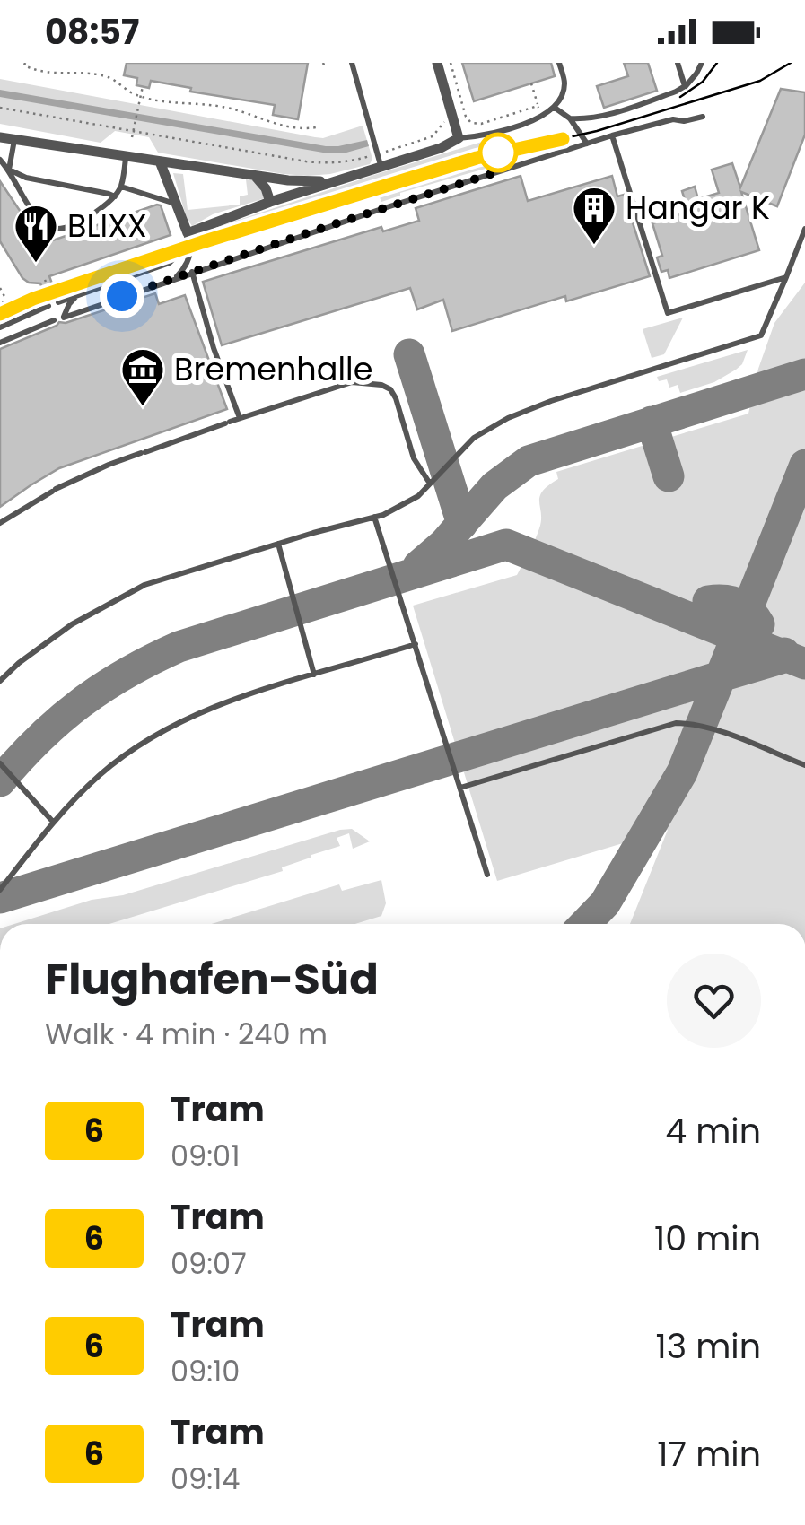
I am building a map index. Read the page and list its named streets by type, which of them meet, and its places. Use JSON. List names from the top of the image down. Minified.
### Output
{"places":{"building":["Hangar K"],"restaurant":["BLIXX"],"museum":["Bremenhalle"]},"lines":["tram line 6"],"page":{"status":"08:57","heading":["Flughafen-Süd","Walk · 4 min · 240 m"],"list":[{"mark":"6","name":"Tram","note":"09:01","value":"4 min"},{"mark":"6","name":"Tram","note":"09:07","value":"10 min"},{"mark":"6","name":"Tram","note":"09:10","value":"13 min"},{"mark":"6","name":"Tram","note":"09:14","value":"17 min"}]}}
